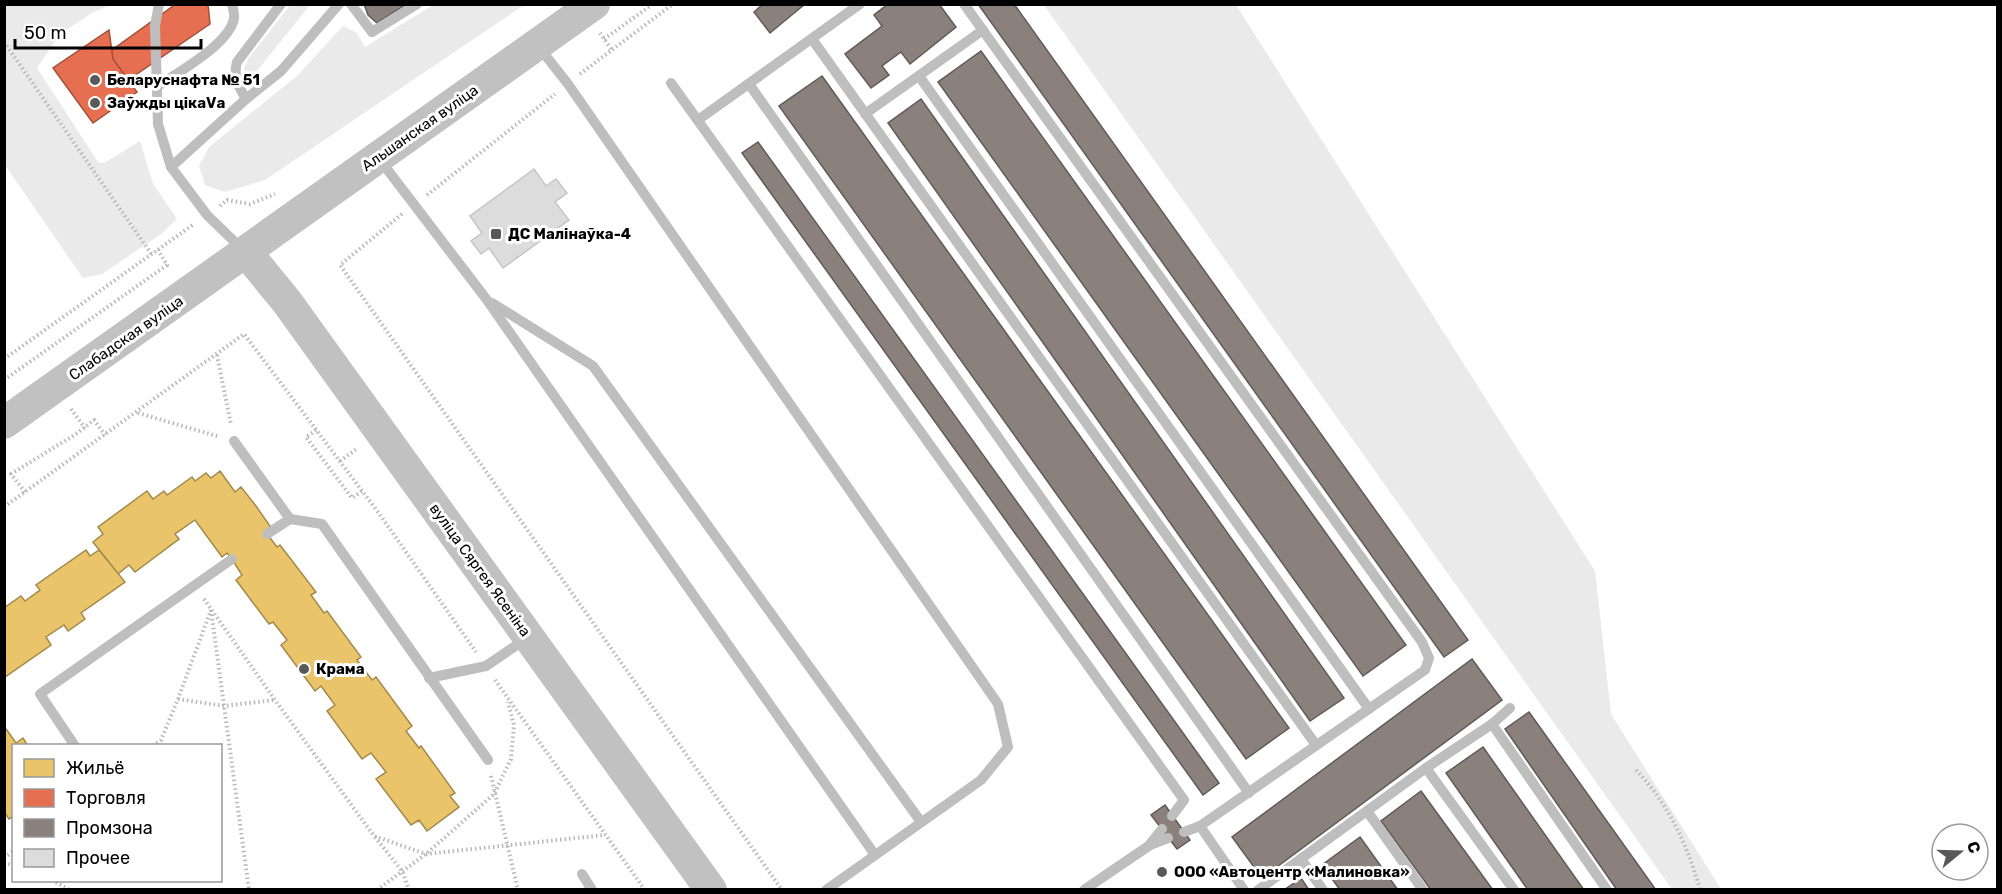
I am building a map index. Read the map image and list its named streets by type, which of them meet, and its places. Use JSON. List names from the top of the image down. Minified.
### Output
{"streets":{"main road":["Альшанская вуліца","Слабадская вуліца","вуліца Сяргея Ясеніна"]},"crossings":[["Альшанская вуліца","Слабадская вуліца"],["Альшанская вуліца","вуліца Сяргея Ясеніна"],["Слабадская вуліца","вуліца Сяргея Ясеніна"]],"places":{"other":["Беларуснафта № 51","Заўжды цікаVа","Крама","ООО «Автоцентр «Малиновка»"],"transit":["ДС Малінаўка-4"]},"legend":["Жильё","Торговля","Промзона","Прочее"],"scale_bar":"50 m","north":"right"}
